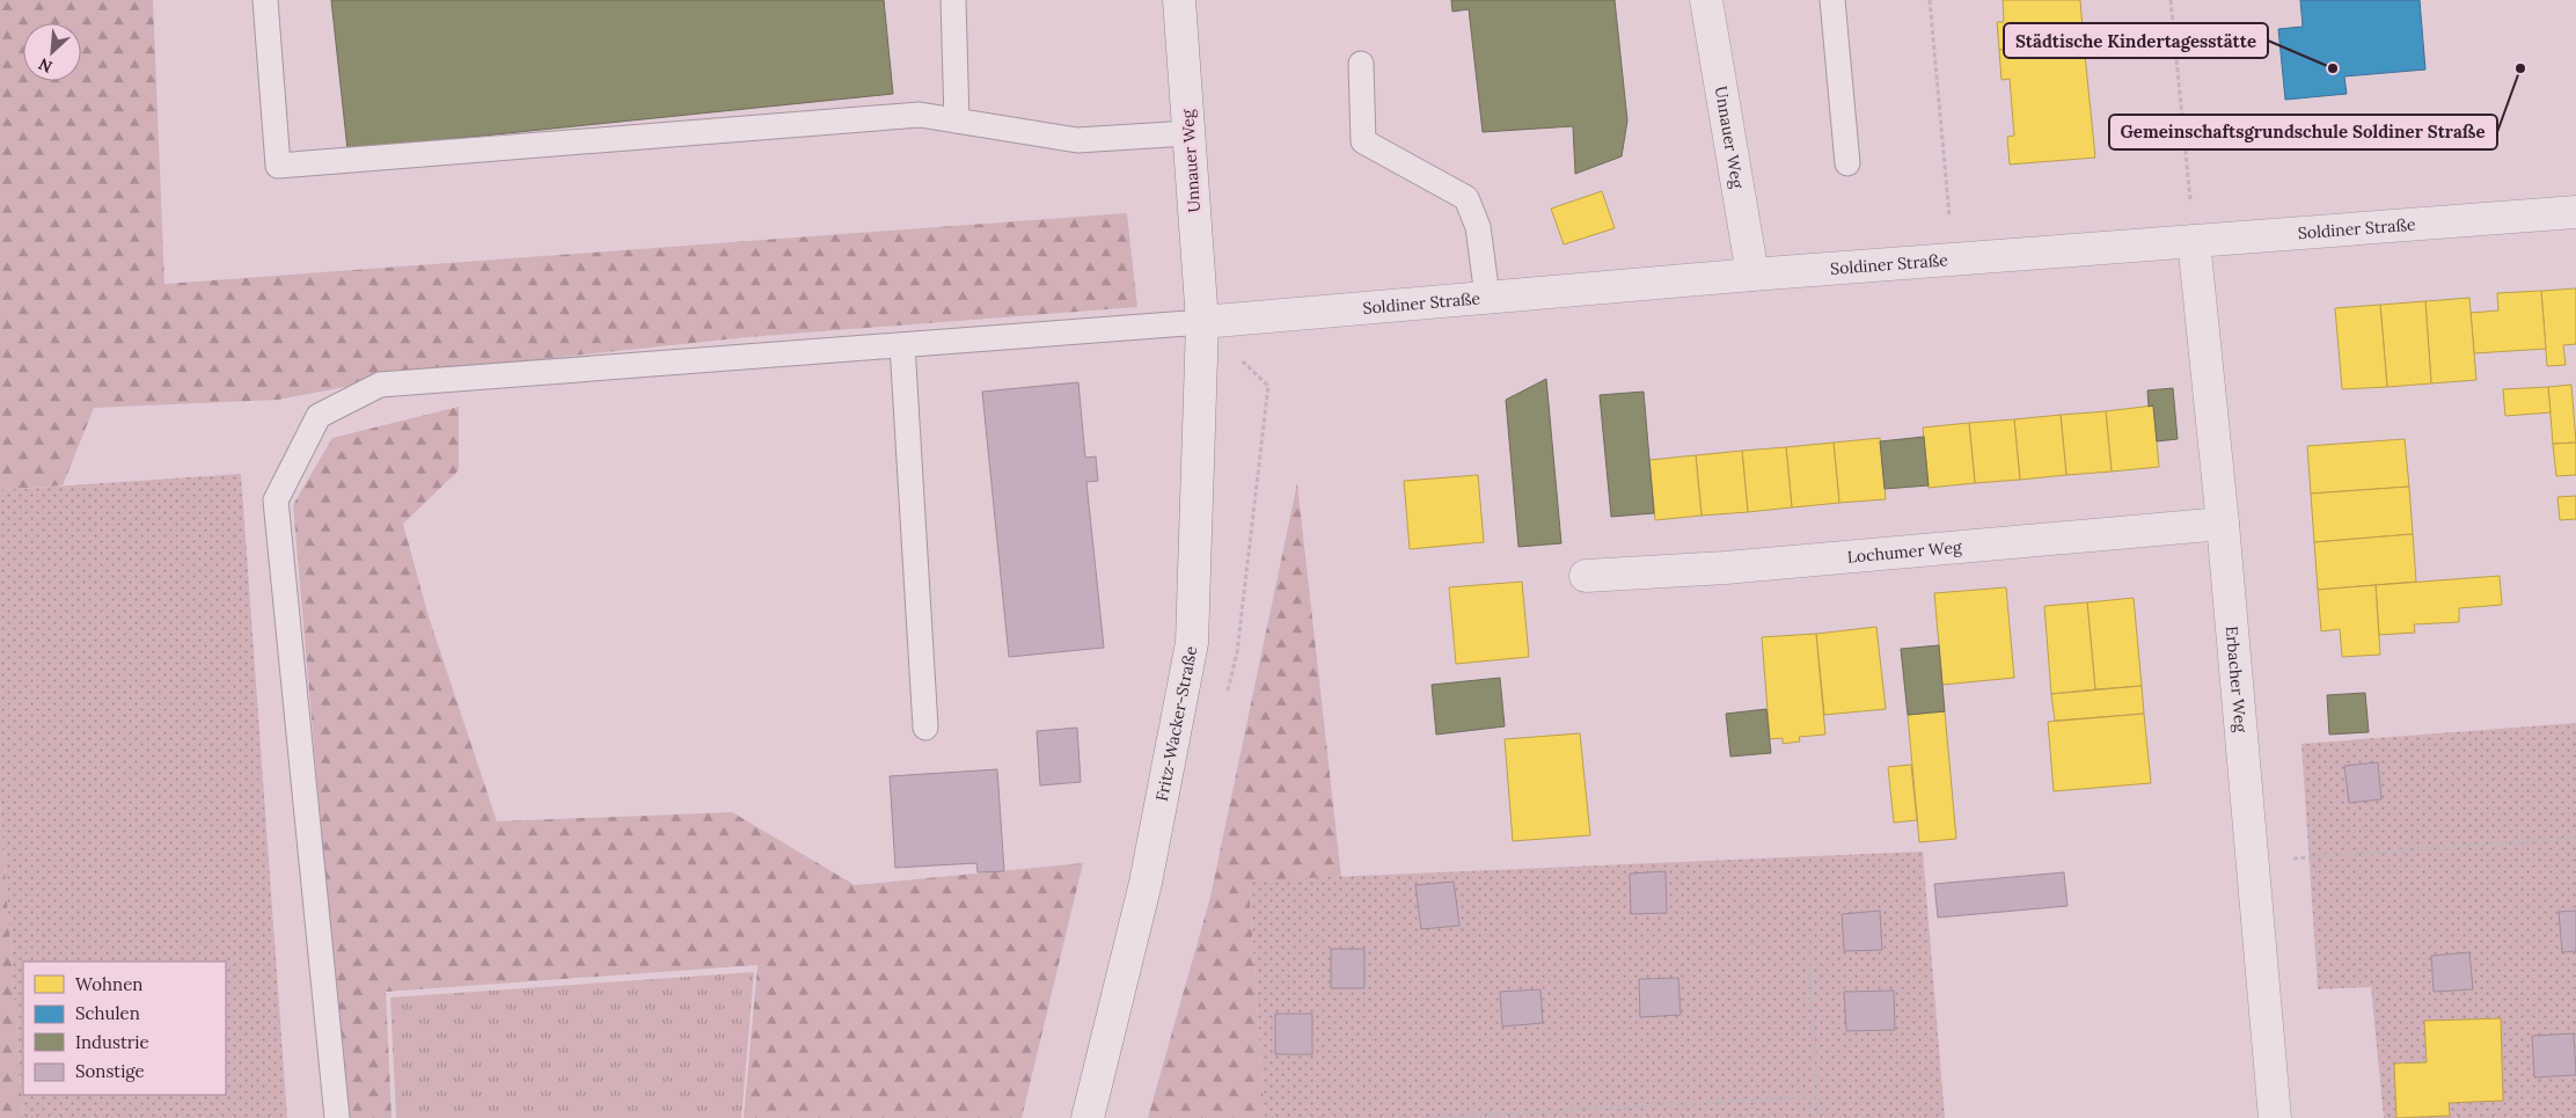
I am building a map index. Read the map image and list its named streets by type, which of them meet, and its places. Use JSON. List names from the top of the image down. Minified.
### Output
{"streets":{"street":["Unnauer Weg","Soldiner Straße","Lochumer Weg","Erbacher Weg","Fritz-Wacker-Straße"]},"crossings":[["Unnauer Weg","Soldiner Straße"],["Unnauer Weg","Fritz-Wacker-Straße"],["Soldiner Straße","Erbacher Weg"],["Soldiner Straße","Fritz-Wacker-Straße"],["Lochumer Weg","Erbacher Weg"]],"places":["Städtische Kindertagesstätte","Gemeinschaftsgrundschule Soldiner Straße"],"legend":["Wohnen","Schulen","Industrie","Sonstige"],"north":"bottom left"}
